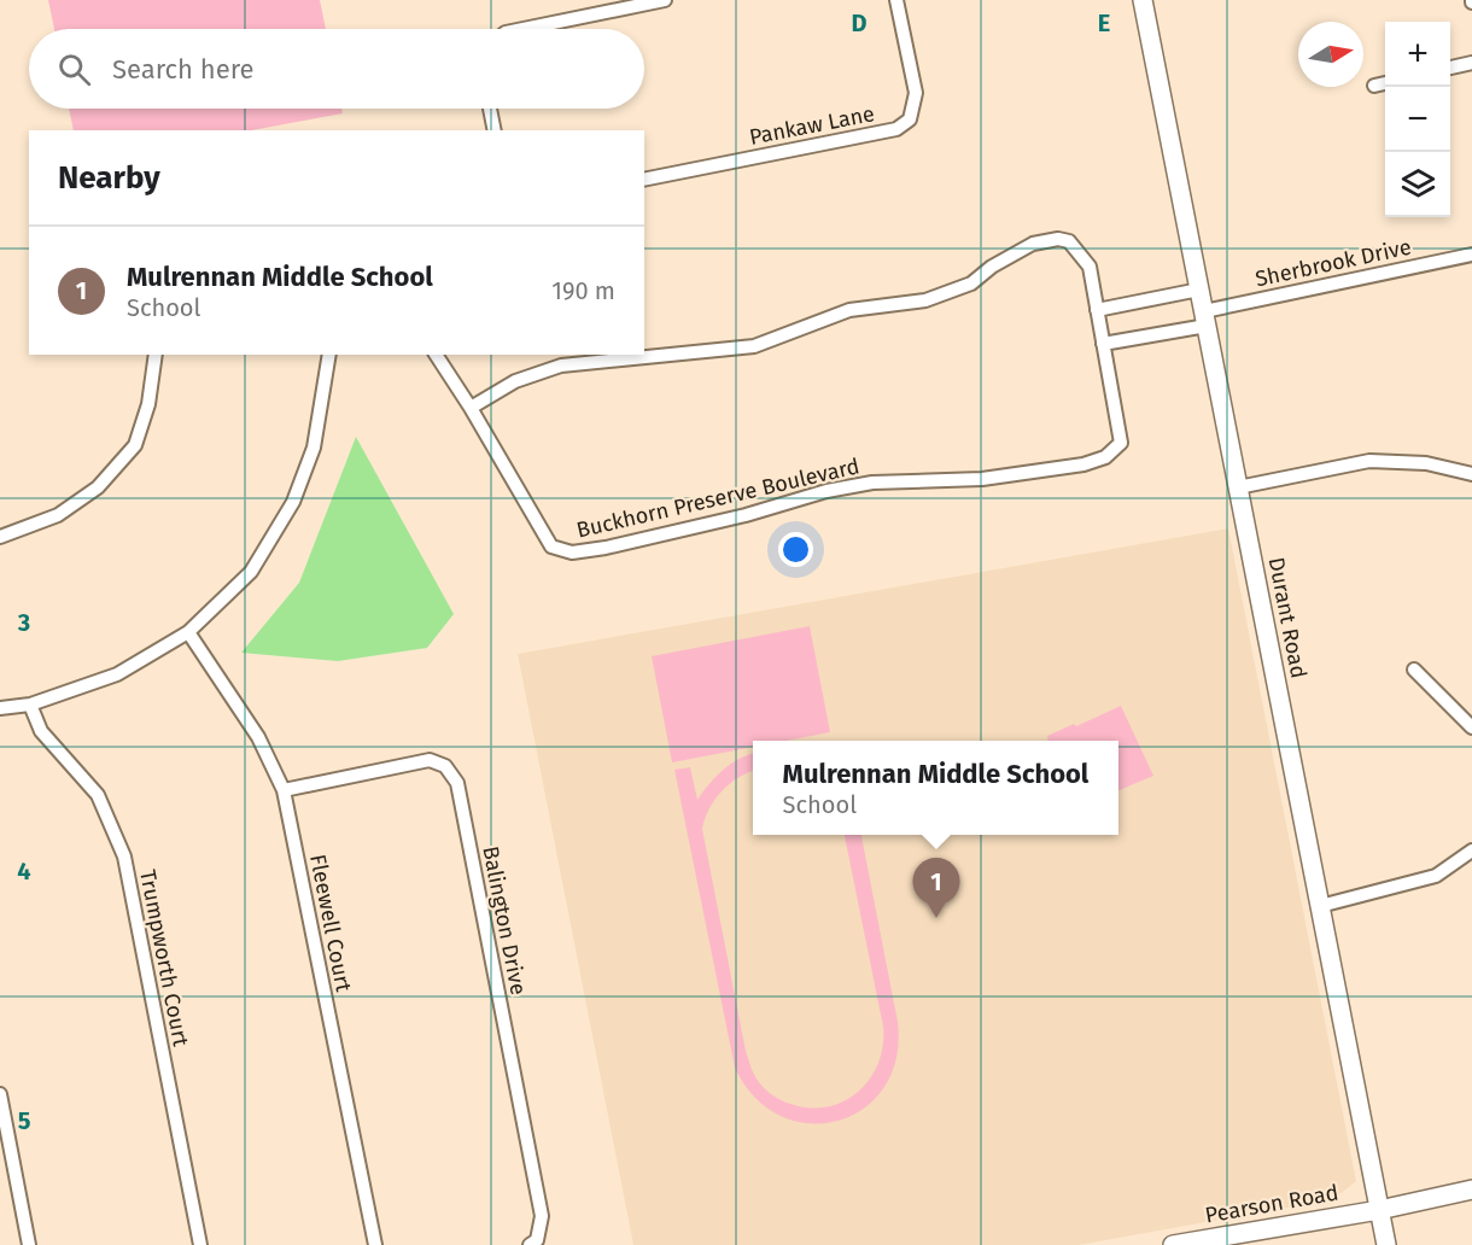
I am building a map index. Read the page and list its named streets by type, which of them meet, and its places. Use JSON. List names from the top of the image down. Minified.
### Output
{"streets":{"street":["Pankaw Lane","Sherbrook Drive","Buckhorn Preserve Boulevard","Durant Road","Balington Drive","Fleewell Court","Trumpworth Court","Pearson Road"]},"crossings":[["Sherbrook Drive","Durant Road"],["Durant Road","Pearson Road"],["Balington Drive","Fleewell Court"]],"north":"right","page":{"map_buttons":["+","−"],"search":"Search here","heading":"Nearby","list":[{"mark":"1","name":"Mulrennan Middle School","note":"School","value":"190 m"}],"popup":["Mulrennan Middle School","School"],"pins":"1"},"grid":{"columns":["D","E"],"rows":["3","4","5"]}}
